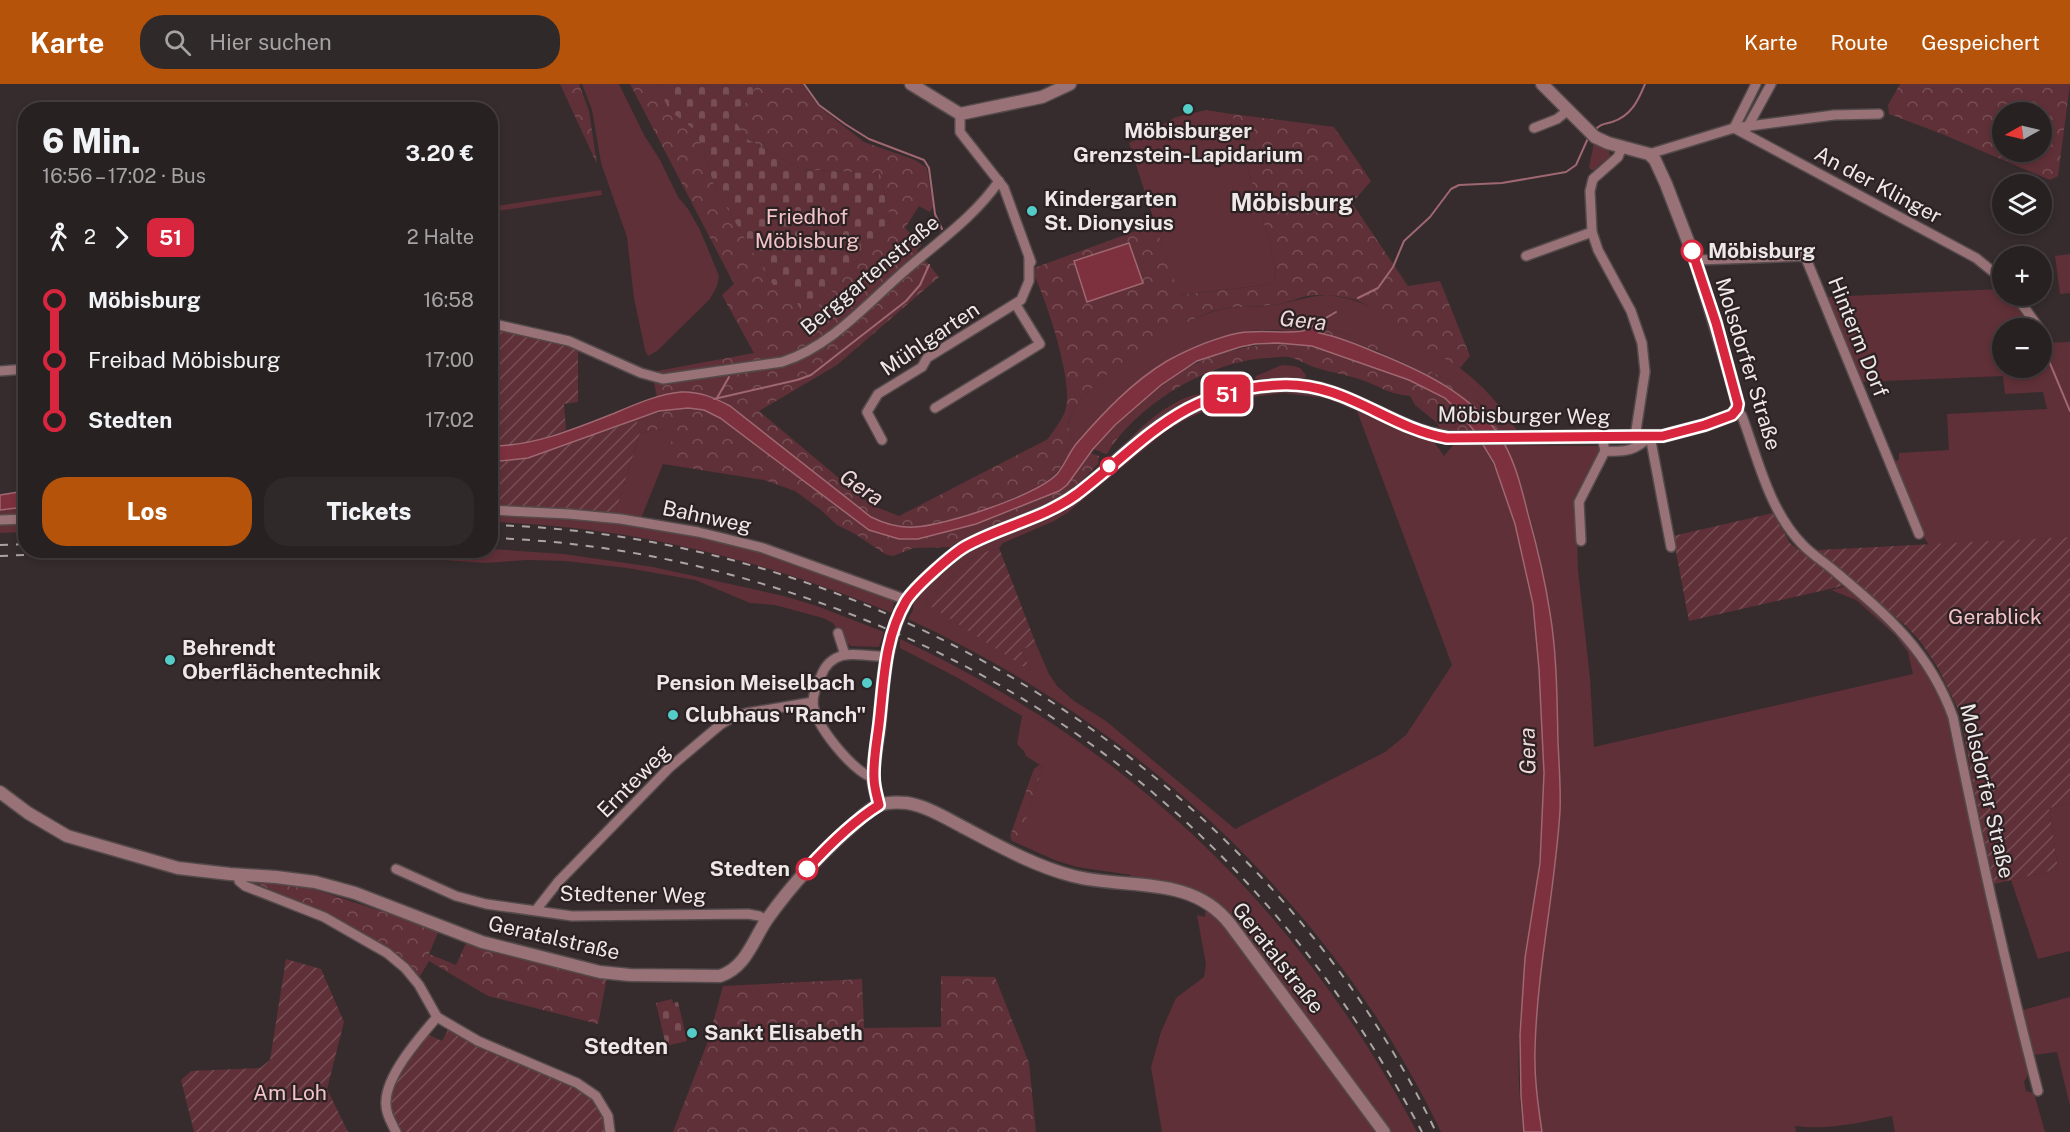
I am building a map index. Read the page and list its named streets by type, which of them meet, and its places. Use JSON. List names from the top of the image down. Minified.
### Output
{"streets":{"street":["An der Klinger","Berggartenstraße","Hinterm Dorf","Mühlgarten","Molsdorfer Straße","Möbisburger Weg","Bahnweg","Ernteweg","Stedtener Weg","Geratalstraße"]},"crossings":[["Hinterm Dorf","Molsdorfer Straße"],["Molsdorfer Straße","Möbisburger Weg"],["Möbisburger Weg","Bahnweg"],["Möbisburger Weg","Geratalstraße"],["Ernteweg","Stedtener Weg"],["Stedtener Weg","Geratalstraße"]],"districts":["Möbisburg","Stedten"],"water":["Gera"],"parks":["Friedhof Möbisburg","Gerablick","Am Loh"],"places":["Möbisburger Grenzstein-Lapidarium","Kindergarten St. Dionysius","Möbisburg","Behrendt Oberflächentechnik","Pension Meiselbach","Clubhaus \"Ranch\"","Stedten","Sankt Elisabeth"],"lines":["bus line 51"],"north":"left","page":{"header":"Karte","search":"Hier suchen","nav":["Karte","Route","Gespeichert"],"on_map":"51","map_buttons":["+","−"],"heading":["6 Min.","16:56 – 17:02 · Bus","3.20 €"],"legs":["2","51","2 Halte"],"list":[{"name":"Möbisburg","value":"16:58"},{"name":"Freibad Möbisburg","value":"17:00"},{"name":"Stedten","value":"17:02"}],"buttons":["Los","Tickets"]}}
